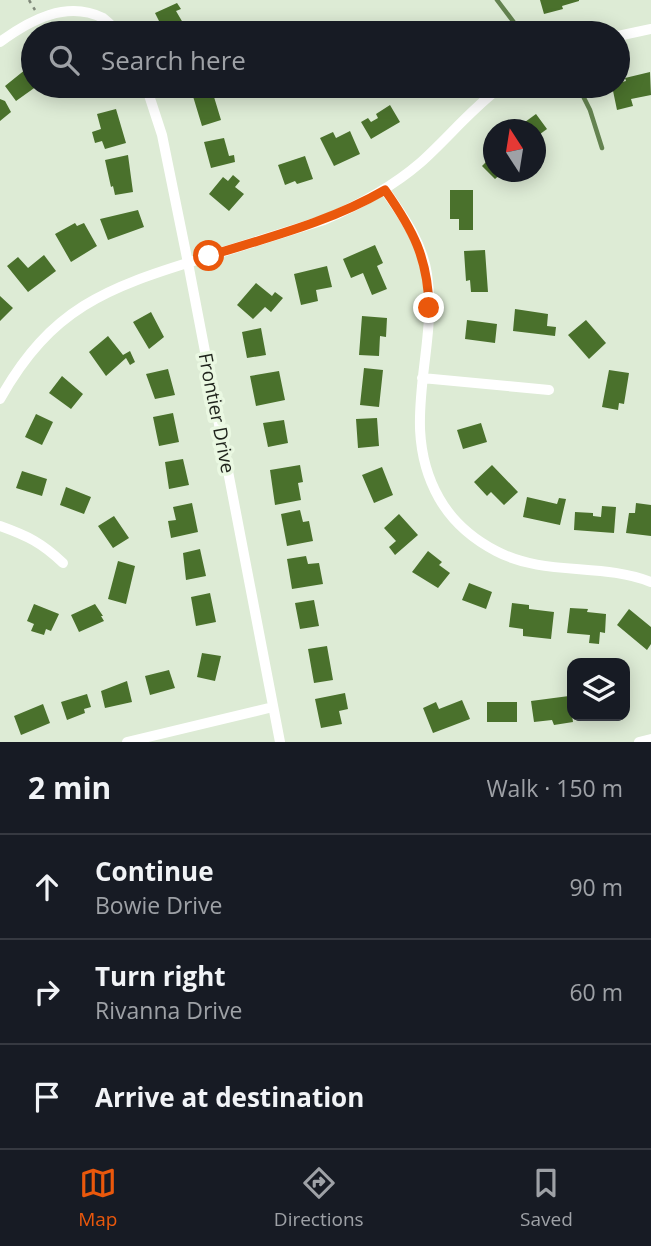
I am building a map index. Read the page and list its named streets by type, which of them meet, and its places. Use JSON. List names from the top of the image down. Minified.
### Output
{"streets":{"street":["Frontier Drive"]},"north":"top","page":{"search":"Search here","heading":["2 min","Walk · 150 m"],"list":[["Continue","Bowie Drive","90 m"],["Turn right","Rivanna Drive","60 m"],"Arrive at destination"],"nav":["Map","Directions","Saved"]}}
